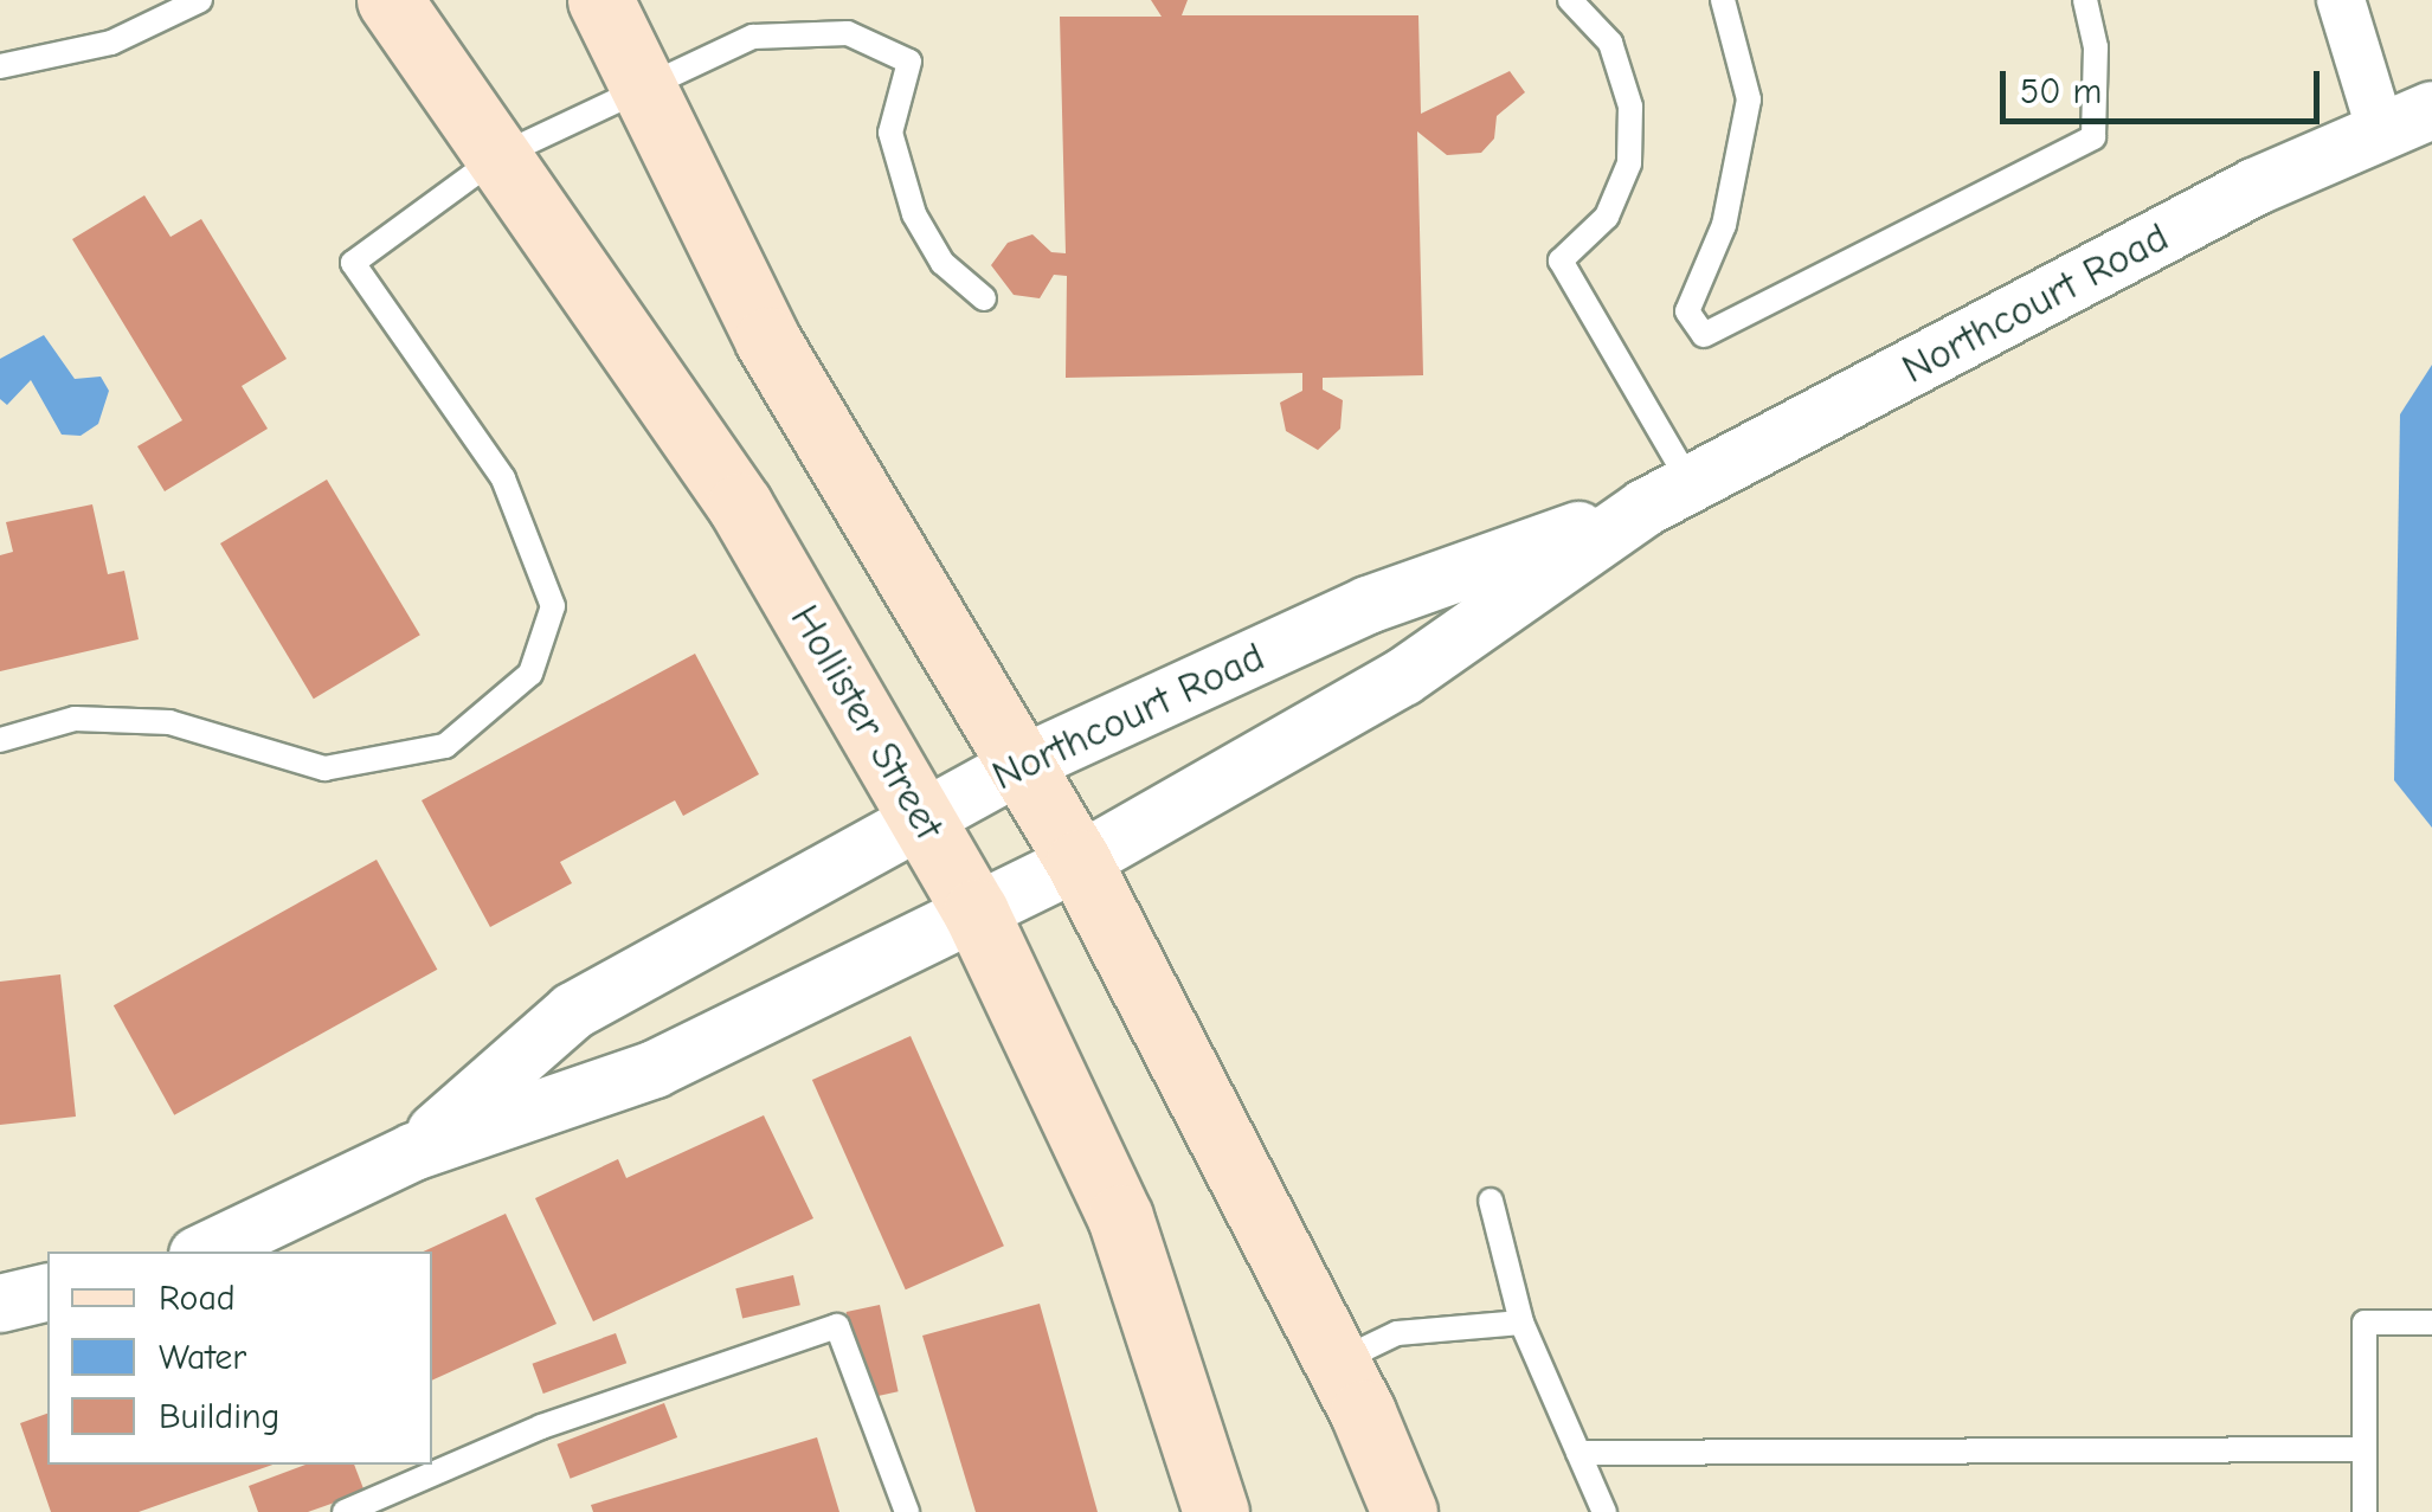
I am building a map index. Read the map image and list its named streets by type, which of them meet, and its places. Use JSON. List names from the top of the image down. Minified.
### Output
{"streets":{"main road":["Hollister Street"],"street":["Northcourt Road"]},"crossings":[["Northcourt Road","Hollister Street"]],"legend":["Road","Water","Building"],"scale_bar":"50 m"}
